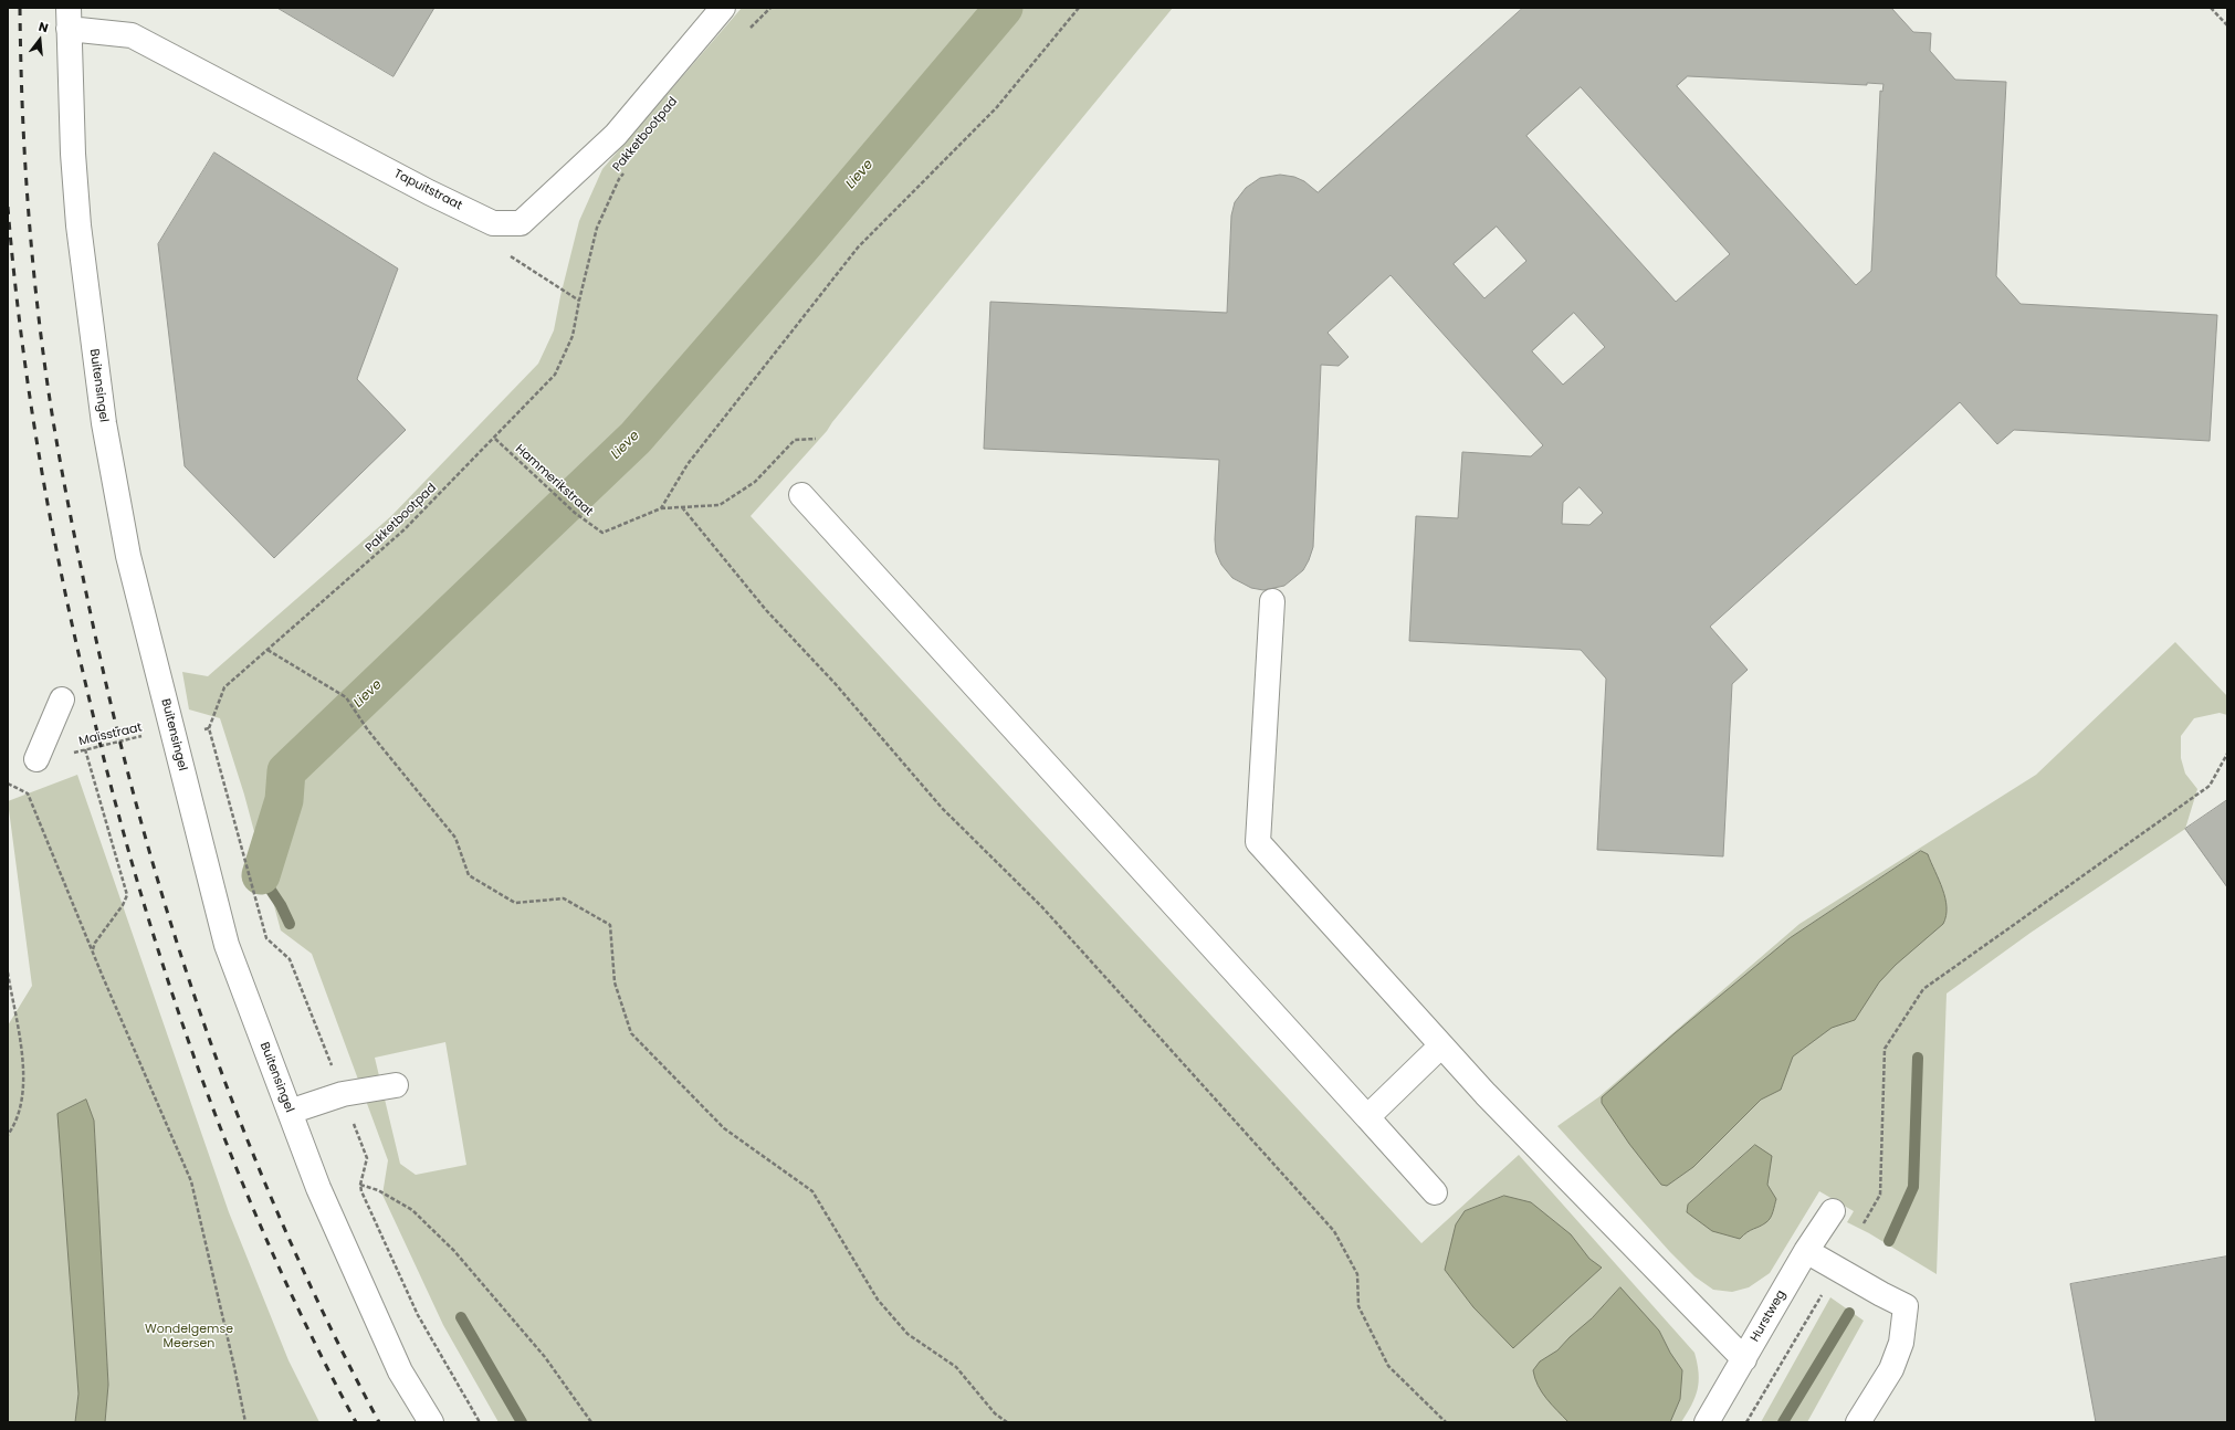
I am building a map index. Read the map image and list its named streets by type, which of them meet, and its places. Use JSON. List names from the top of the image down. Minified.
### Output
{"streets":{"street":["Tapuitstraat","Buitensingel","Hurstweg"],"path":["Pakketbootpad","Hammerikstraat","Maïsstraat"]},"crossings":[["Pakketbootpad","Hammerikstraat"],["Tapuitstraat","Buitensingel"]],"water":["Lieve"],"parks":["Wondelgemse Meersen"],"north":"top"}
